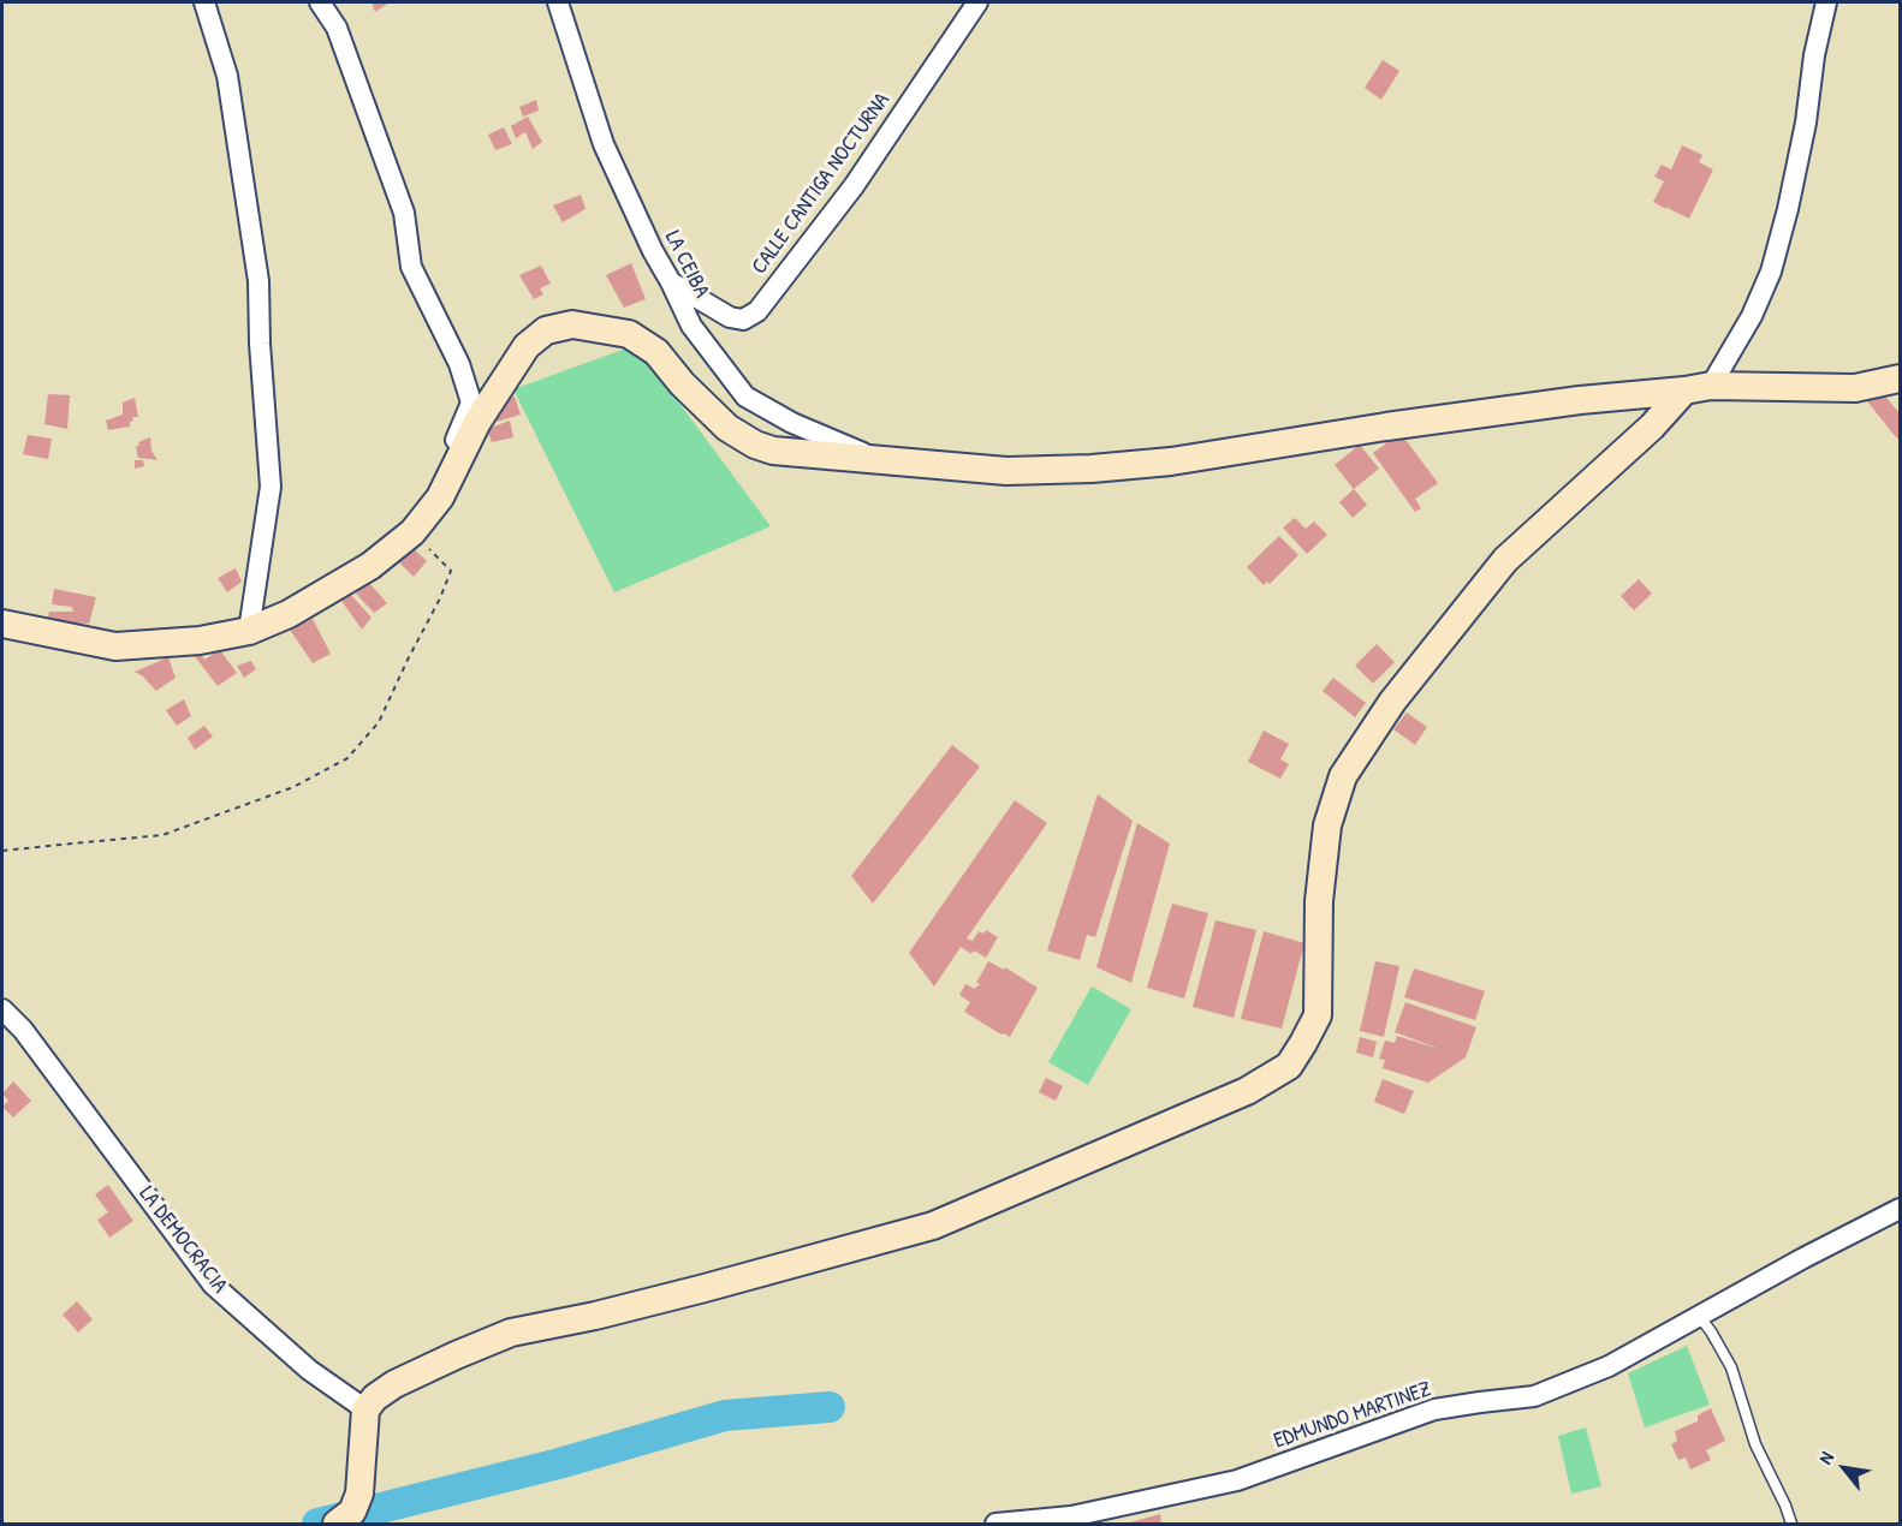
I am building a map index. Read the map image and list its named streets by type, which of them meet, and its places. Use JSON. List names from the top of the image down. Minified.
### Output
{"streets":{"street":["CALLE CANTIGA NOCTURNA","LA CEIBA","LA DEMOCRACIA","EDMUNDO MARTINEZ"]},"crossings":[["CALLE CANTIGA NOCTURNA","LA CEIBA"]],"north":"top left"}
